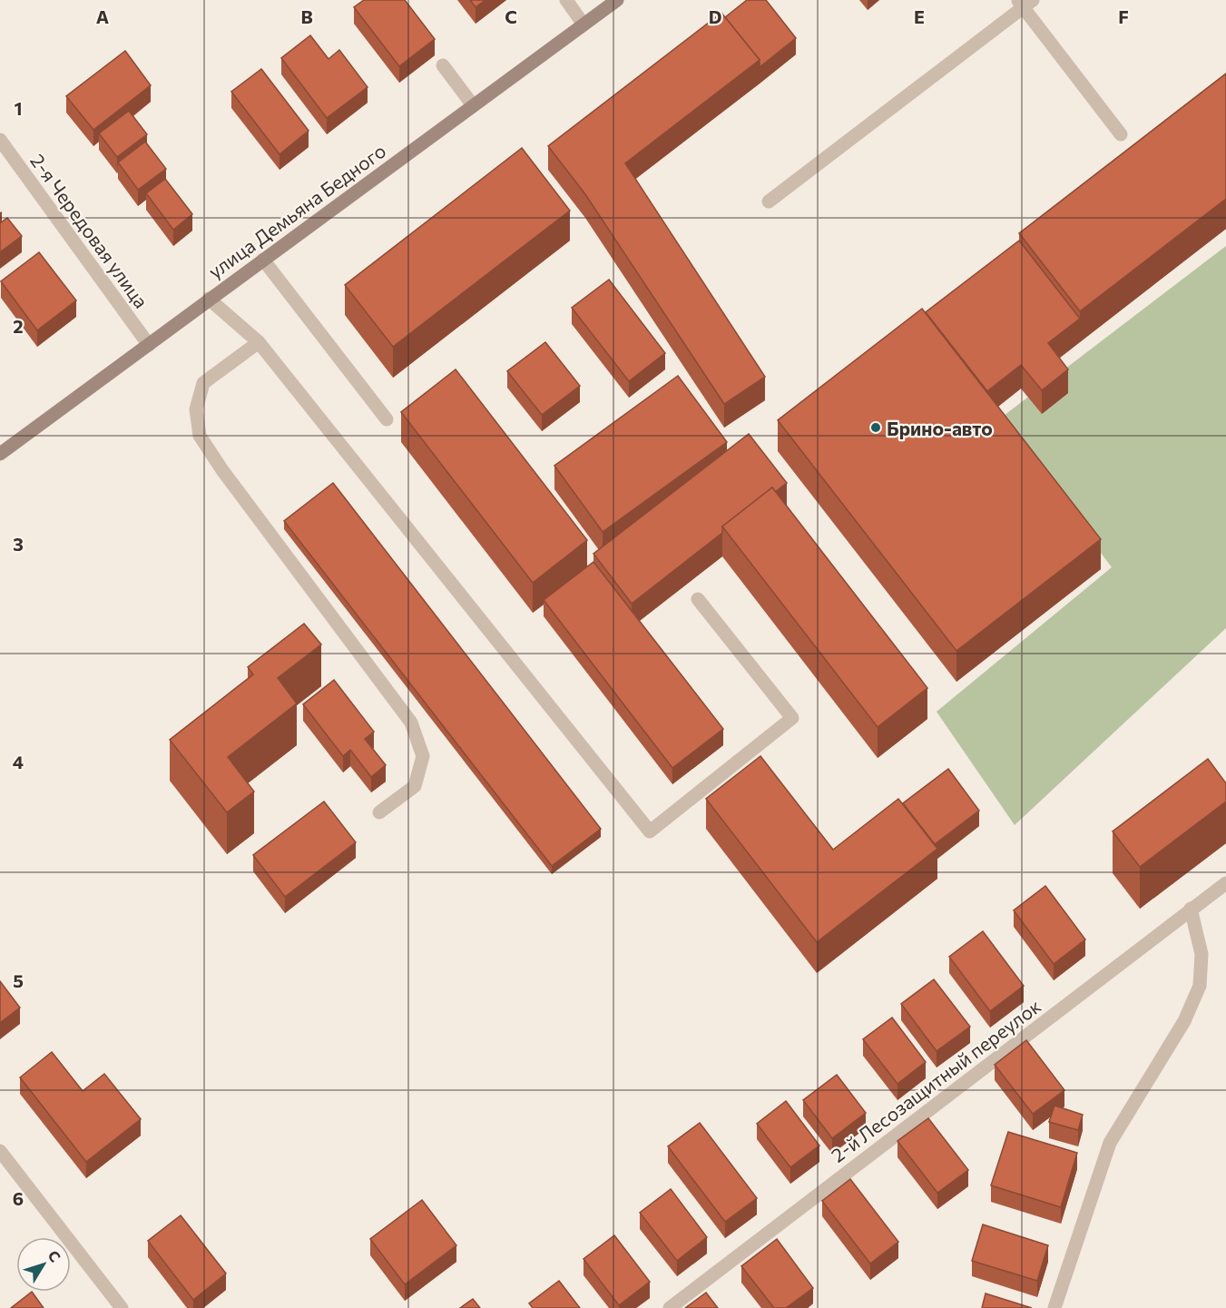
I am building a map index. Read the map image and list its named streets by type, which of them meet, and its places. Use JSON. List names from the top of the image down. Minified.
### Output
{"streets":{"main road":["улица Демьяна Бедного"],"street":["2-я Чередовая улица","2-й Лесозащитный переулок"]},"crossings":[["улица Демьяна Бедного","2-я Чередовая улица"]],"places":["Брино-авто"],"north":"top right","grid":{"columns":["A","B","C","D","E","F"],"rows":["1","2","3","4","5","6"]}}
